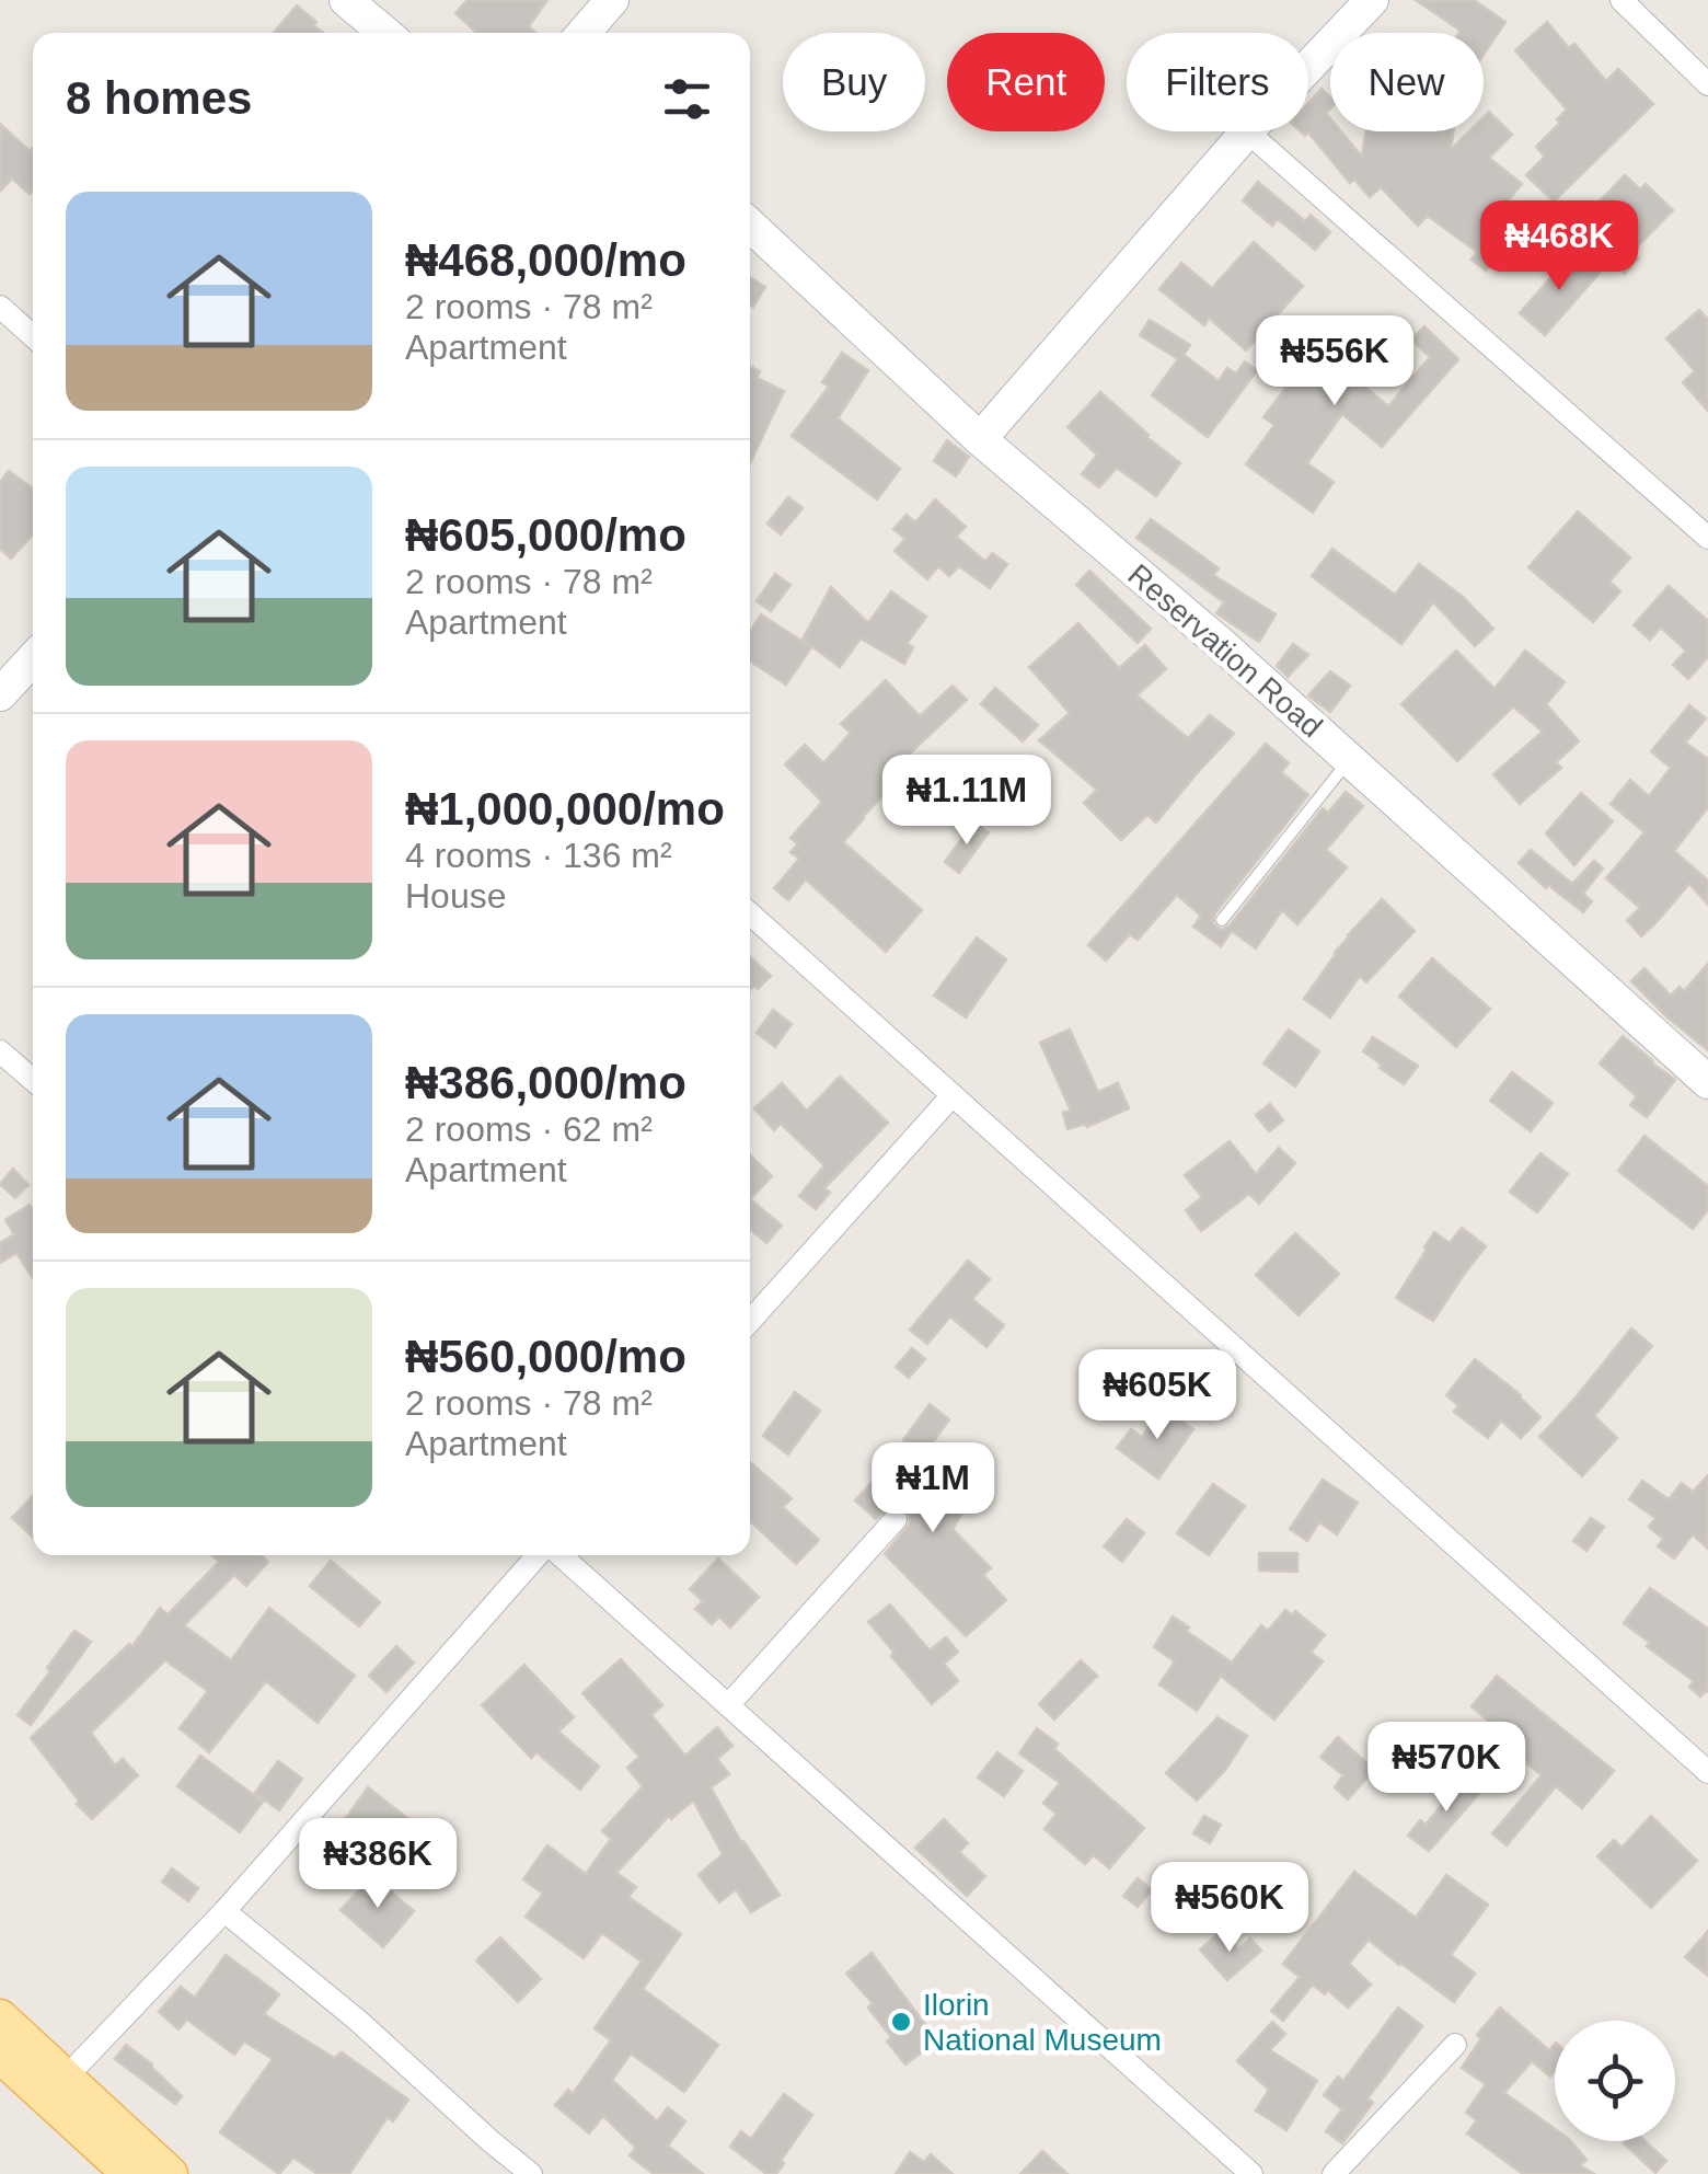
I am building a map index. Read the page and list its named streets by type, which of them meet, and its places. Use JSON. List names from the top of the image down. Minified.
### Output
{"streets":{"street":["Reservation Road"]},"places":["Ilorin National Museum"],"page":{"chip":["Buy","Rent","Filters","New"],"heading":"8 homes","list":[{"name":"₦468,000/mo","note":"2 rooms · 78 m² · Apartment"},{"name":"₦605,000/mo","note":"2 rooms · 78 m² · Apartment"},{"name":"₦1,000,000/mo","note":"4 rooms · 136 m² · House"},{"name":"₦386,000/mo","note":"2 rooms · 62 m² · Apartment"},{"name":"₦560,000/mo","note":"2 rooms · 78 m² · Apartment"}],"price":["₦468K","₦556K","₦1.11M","₦605K","₦1M","₦570K","₦386K","₦560K"]}}
